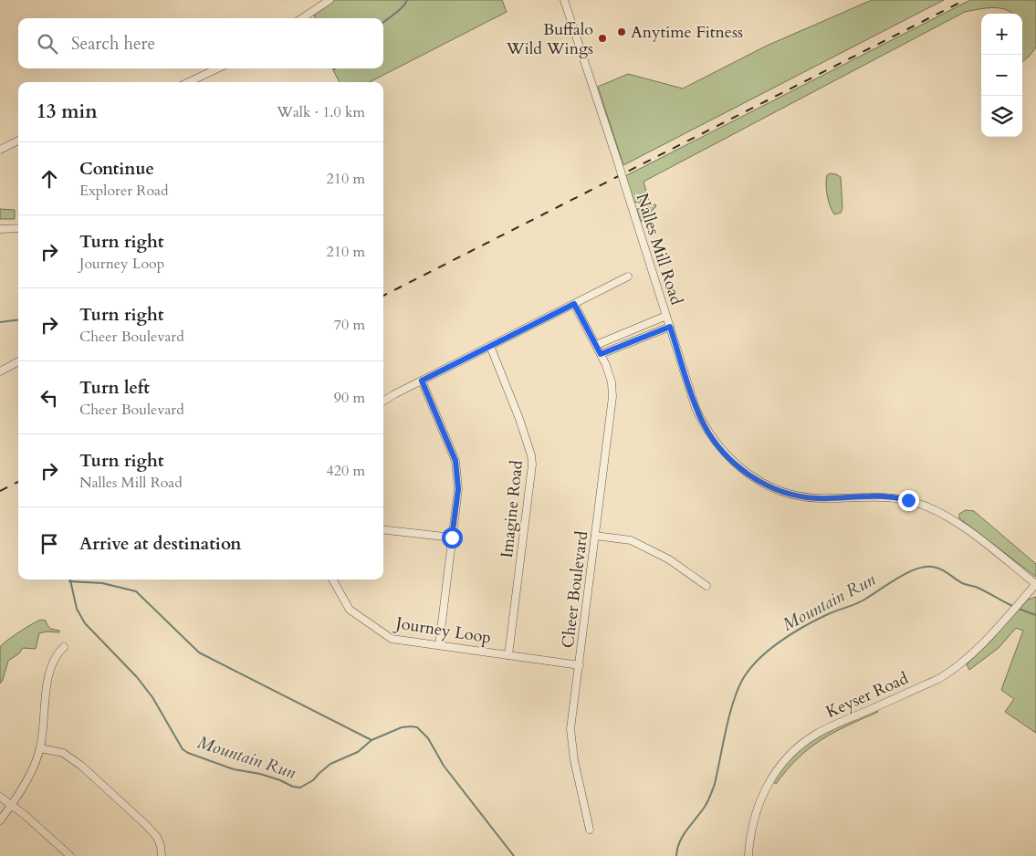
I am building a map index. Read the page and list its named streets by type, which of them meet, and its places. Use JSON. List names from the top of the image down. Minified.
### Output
{"streets":{"street":["Nalles Mill Road","Imagine Road","Cheer Boulevard","Journey Loop","Keyser Road"]},"crossings":[["Nalles Mill Road","Keyser Road"],["Imagine Road","Journey Loop"],["Cheer Boulevard","Journey Loop"]],"water":["Mountain Run"],"places":["Anytime Fitness","Buffalo Wild Wings"],"page":{"map_buttons":["+","−"],"search":"Search here","heading":["13 min","Walk · 1.0 km"],"list":[["Continue","Explorer Road","210 m"],["Turn right","Journey Loop","210 m"],["Turn right","Cheer Boulevard","70 m"],["Turn left","Cheer Boulevard","90 m"],["Turn right","Nalles Mill Road","420 m"],"Arrive at destination"]}}
